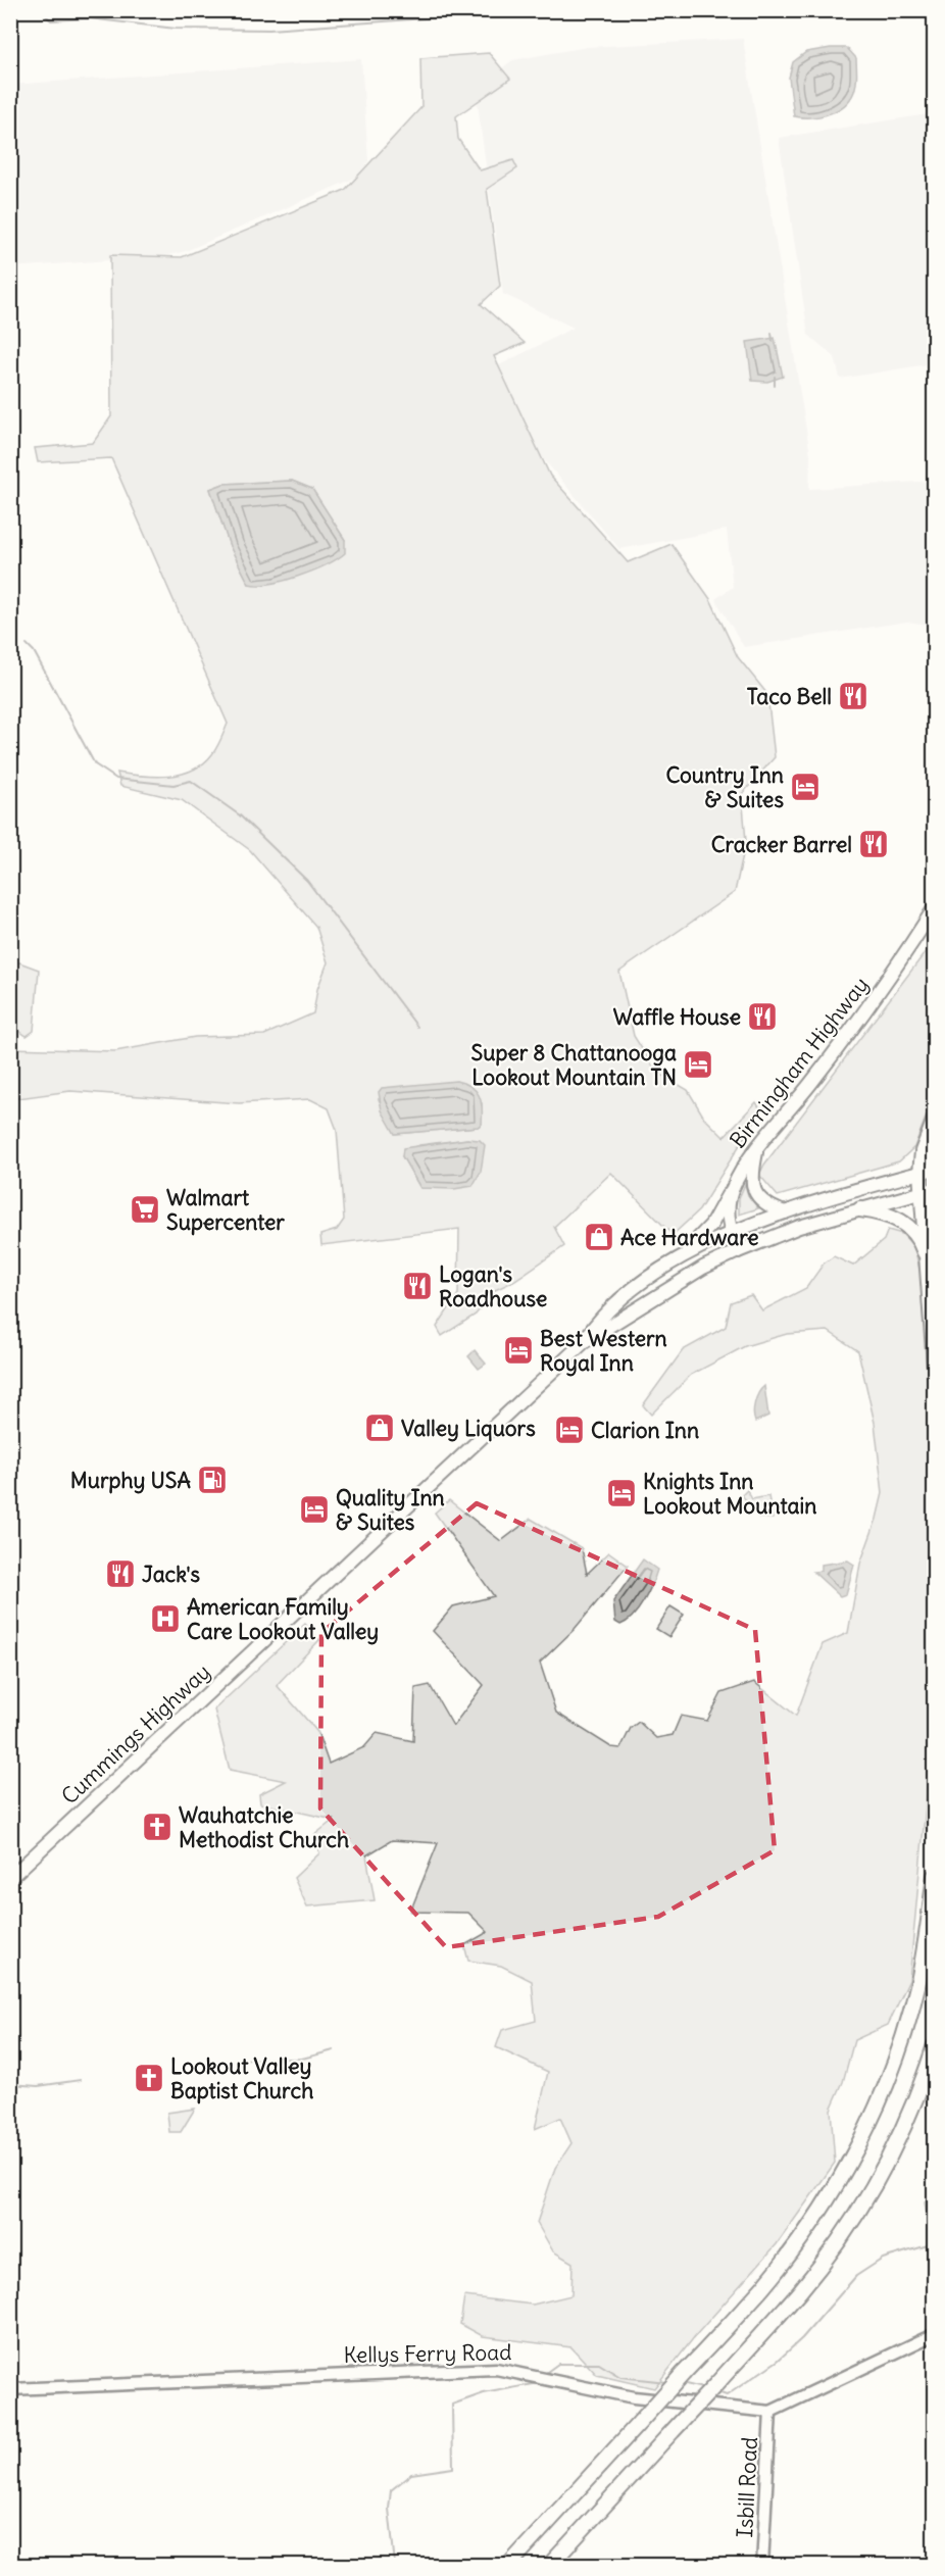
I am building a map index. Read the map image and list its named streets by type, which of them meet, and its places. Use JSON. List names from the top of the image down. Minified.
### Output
{"streets":{"main road":["Birmingham Highway","Cummings Highway"],"street":["Kellys Ferry Road","Isbill Road"]},"crossings":[["Birmingham Highway","Cummings Highway"],["Kellys Ferry Road","Isbill Road"]],"places":{"restaurant":["Taco Bell","Cracker Barrel","Waffle House","Logan's Roadhouse","Jack's"],"hotel":["Country Inn & Suites","Super 8 Chattanooga Lookout Mountain TN","Best Western Royal Inn","Clarion Inn","Knights Inn Lookout Mountain","Quality Inn & Suites"],"supermarket":["Walmart Supercenter"],"shop":["Ace Hardware","Valley Liquors"],"fuel station":["Murphy USA"],"hospital":["American Family Care Lookout Valley"],"church":["Wauhatchie Methodist Church","Lookout Valley Baptist Church"]}}
